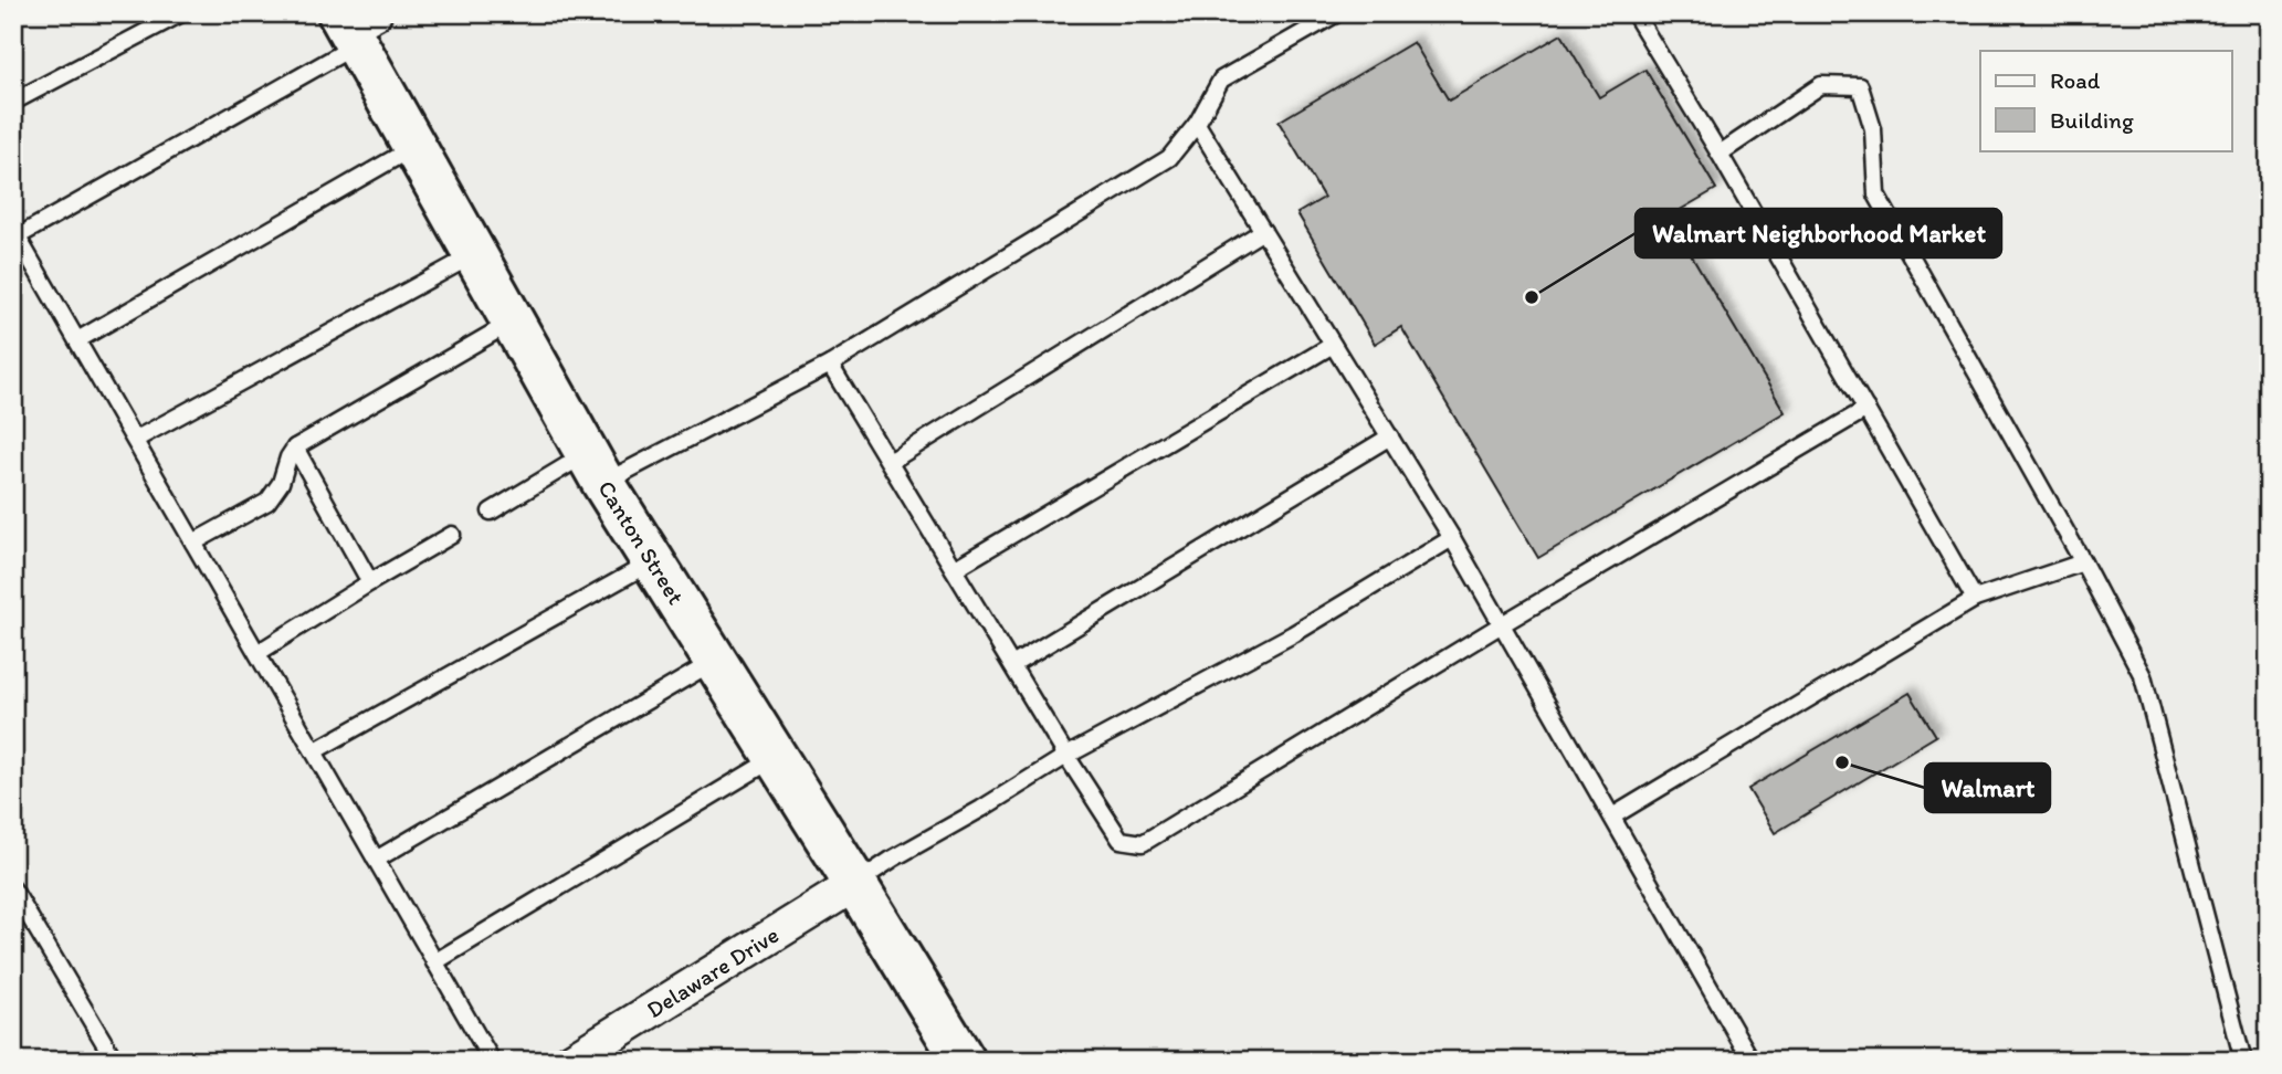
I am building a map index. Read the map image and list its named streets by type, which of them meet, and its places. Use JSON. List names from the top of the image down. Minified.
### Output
{"streets":{"main road":["Canton Street"],"street":["Delaware Drive"]},"crossings":[["Canton Street","Delaware Drive"]],"places":["Walmart Neighborhood Market","Walmart"],"legend":["Road","Building"]}
